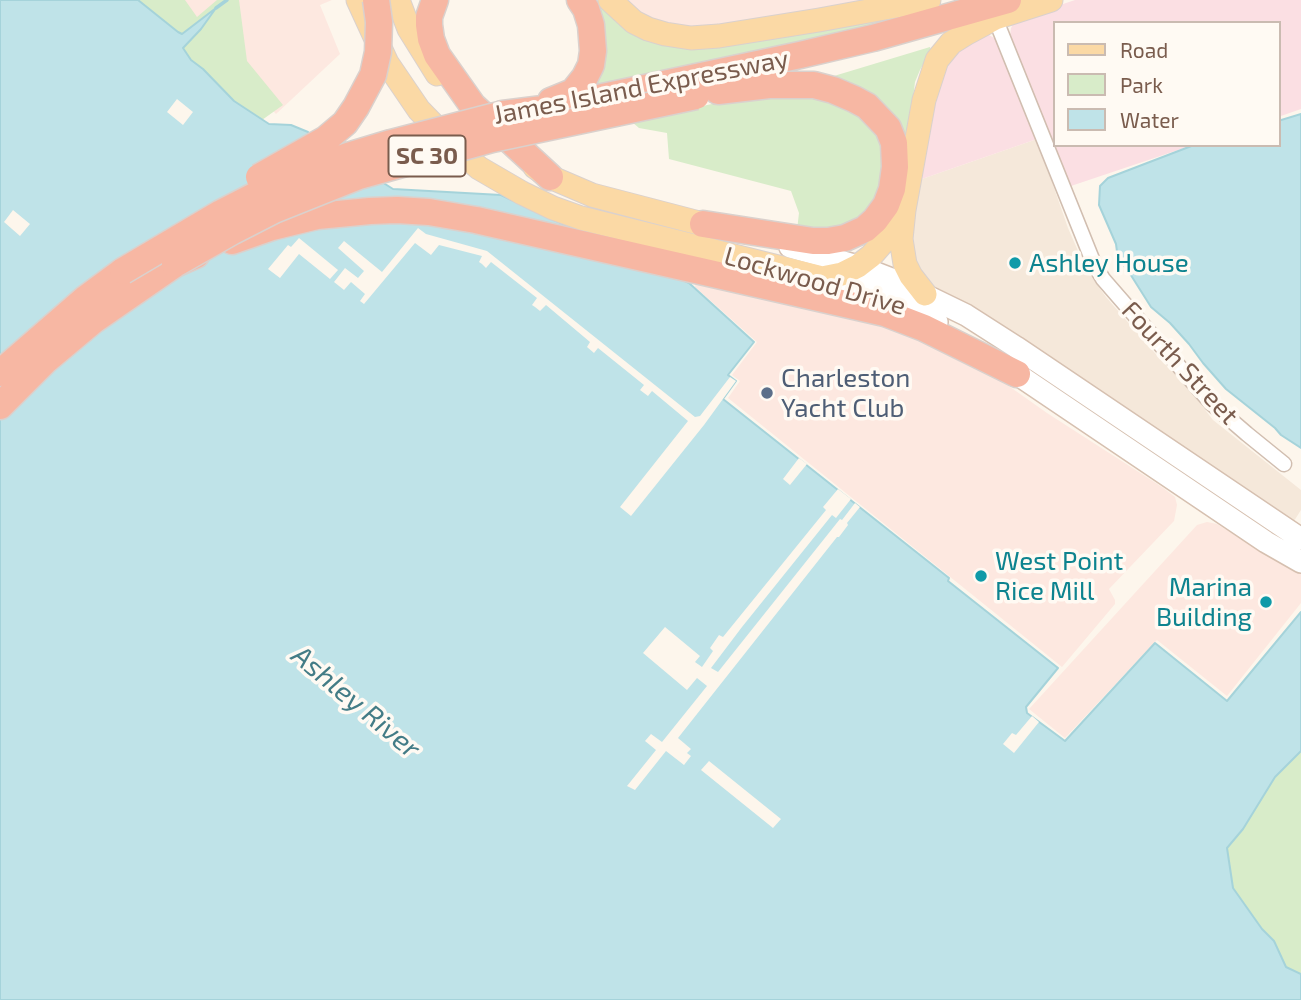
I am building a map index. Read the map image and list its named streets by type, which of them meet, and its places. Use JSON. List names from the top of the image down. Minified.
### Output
{"streets":{"highway":["James Island Expressway","SC 30"],"main road":["Lockwood Drive"],"street":["Fourth Street"]},"crossings":[["James Island Expressway","SC 30"],["James Island Expressway","Fourth Street"],["SC 30","Lockwood Drive"]],"water":["Ashley River"],"places":["Ashley House","Charleston Yacht Club","West Point Rice Mill","Marina Building"],"legend":["Road","Park","Water"]}
